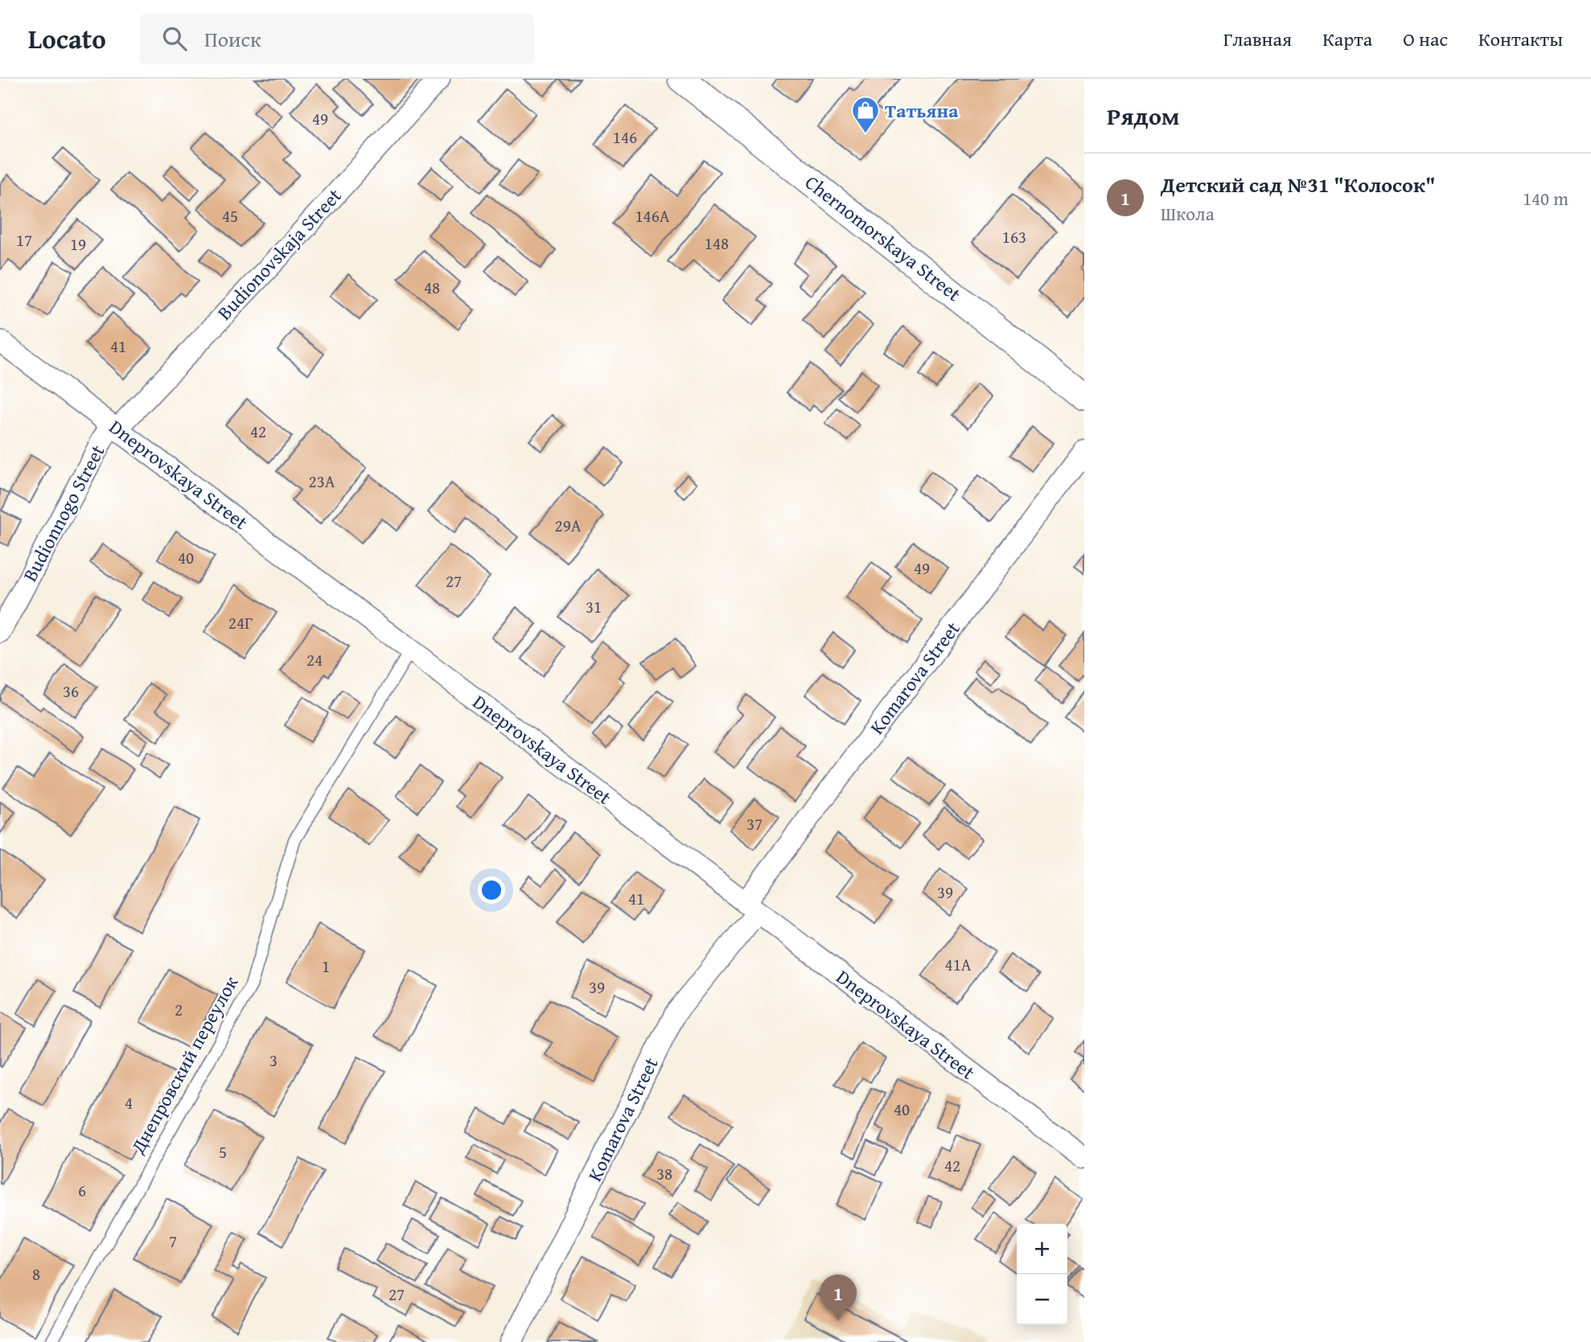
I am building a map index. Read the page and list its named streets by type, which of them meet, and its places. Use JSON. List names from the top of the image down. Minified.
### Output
{"streets":{"street":["Chernomorskaya Street","Budionovskaja Street","Dneprovskaya Street","Budionnogo Street","Komarova Street"],"lane":["Днепровский переулок"]},"crossings":[["Budionovskaja Street","Dneprovskaya Street"],["Budionovskaja Street","Budionnogo Street"],["Dneprovskaya Street","Budionnogo Street"],["Dneprovskaya Street","Komarova Street"],["Dneprovskaya Street","Днепровский переулок"]],"places":{"shop":["Татьяна"]},"house_numbers":["49","146","45","146А","163","17","148","19","48","41","42","23А","29А","40","49","27","31","24Г","24","36","37","39","41","41А","1","39","2","3","4","40","5","42","38","6","7","8","27"],"page":{"header":"Locato","search":"Поиск","nav":["Главная","Карта","О нас","Контакты"],"heading":"Рядом","list":[{"mark":"1","name":"Детский сад №31 \"Колосок\"","note":"Школа","value":"140 m"}],"map_buttons":["+","−"],"pins":"1"}}
